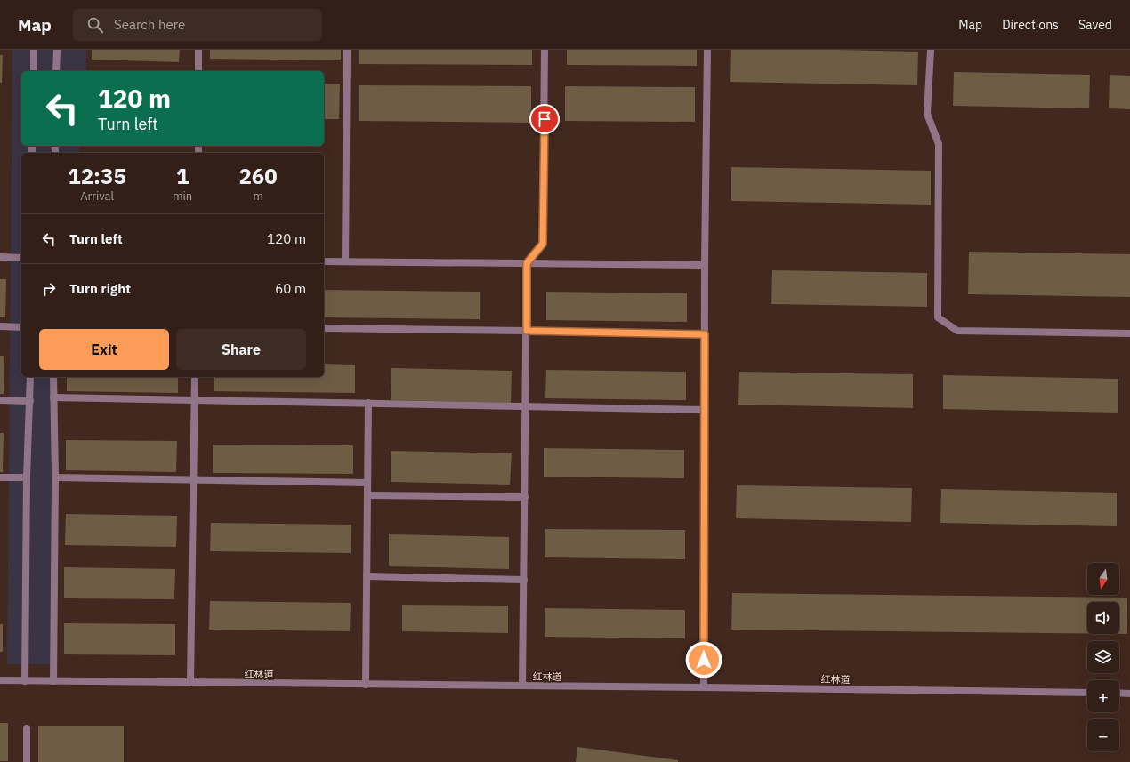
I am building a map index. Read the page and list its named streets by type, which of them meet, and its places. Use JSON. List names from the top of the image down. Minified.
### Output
{"streets":{"street":["红林道"]},"north":"bottom","page":{"header":"Map","search":"Search here","nav":["Map","Directions","Saved"],"turn":["120 m","Turn left"],"eta":["12:35","Arrival","1","min","260","m"],"list":[{"name":"Turn left","value":"120 m"},{"name":"Turn right","value":"60 m"}],"buttons":["Exit","Share"],"map_buttons":["+","−"]}}
